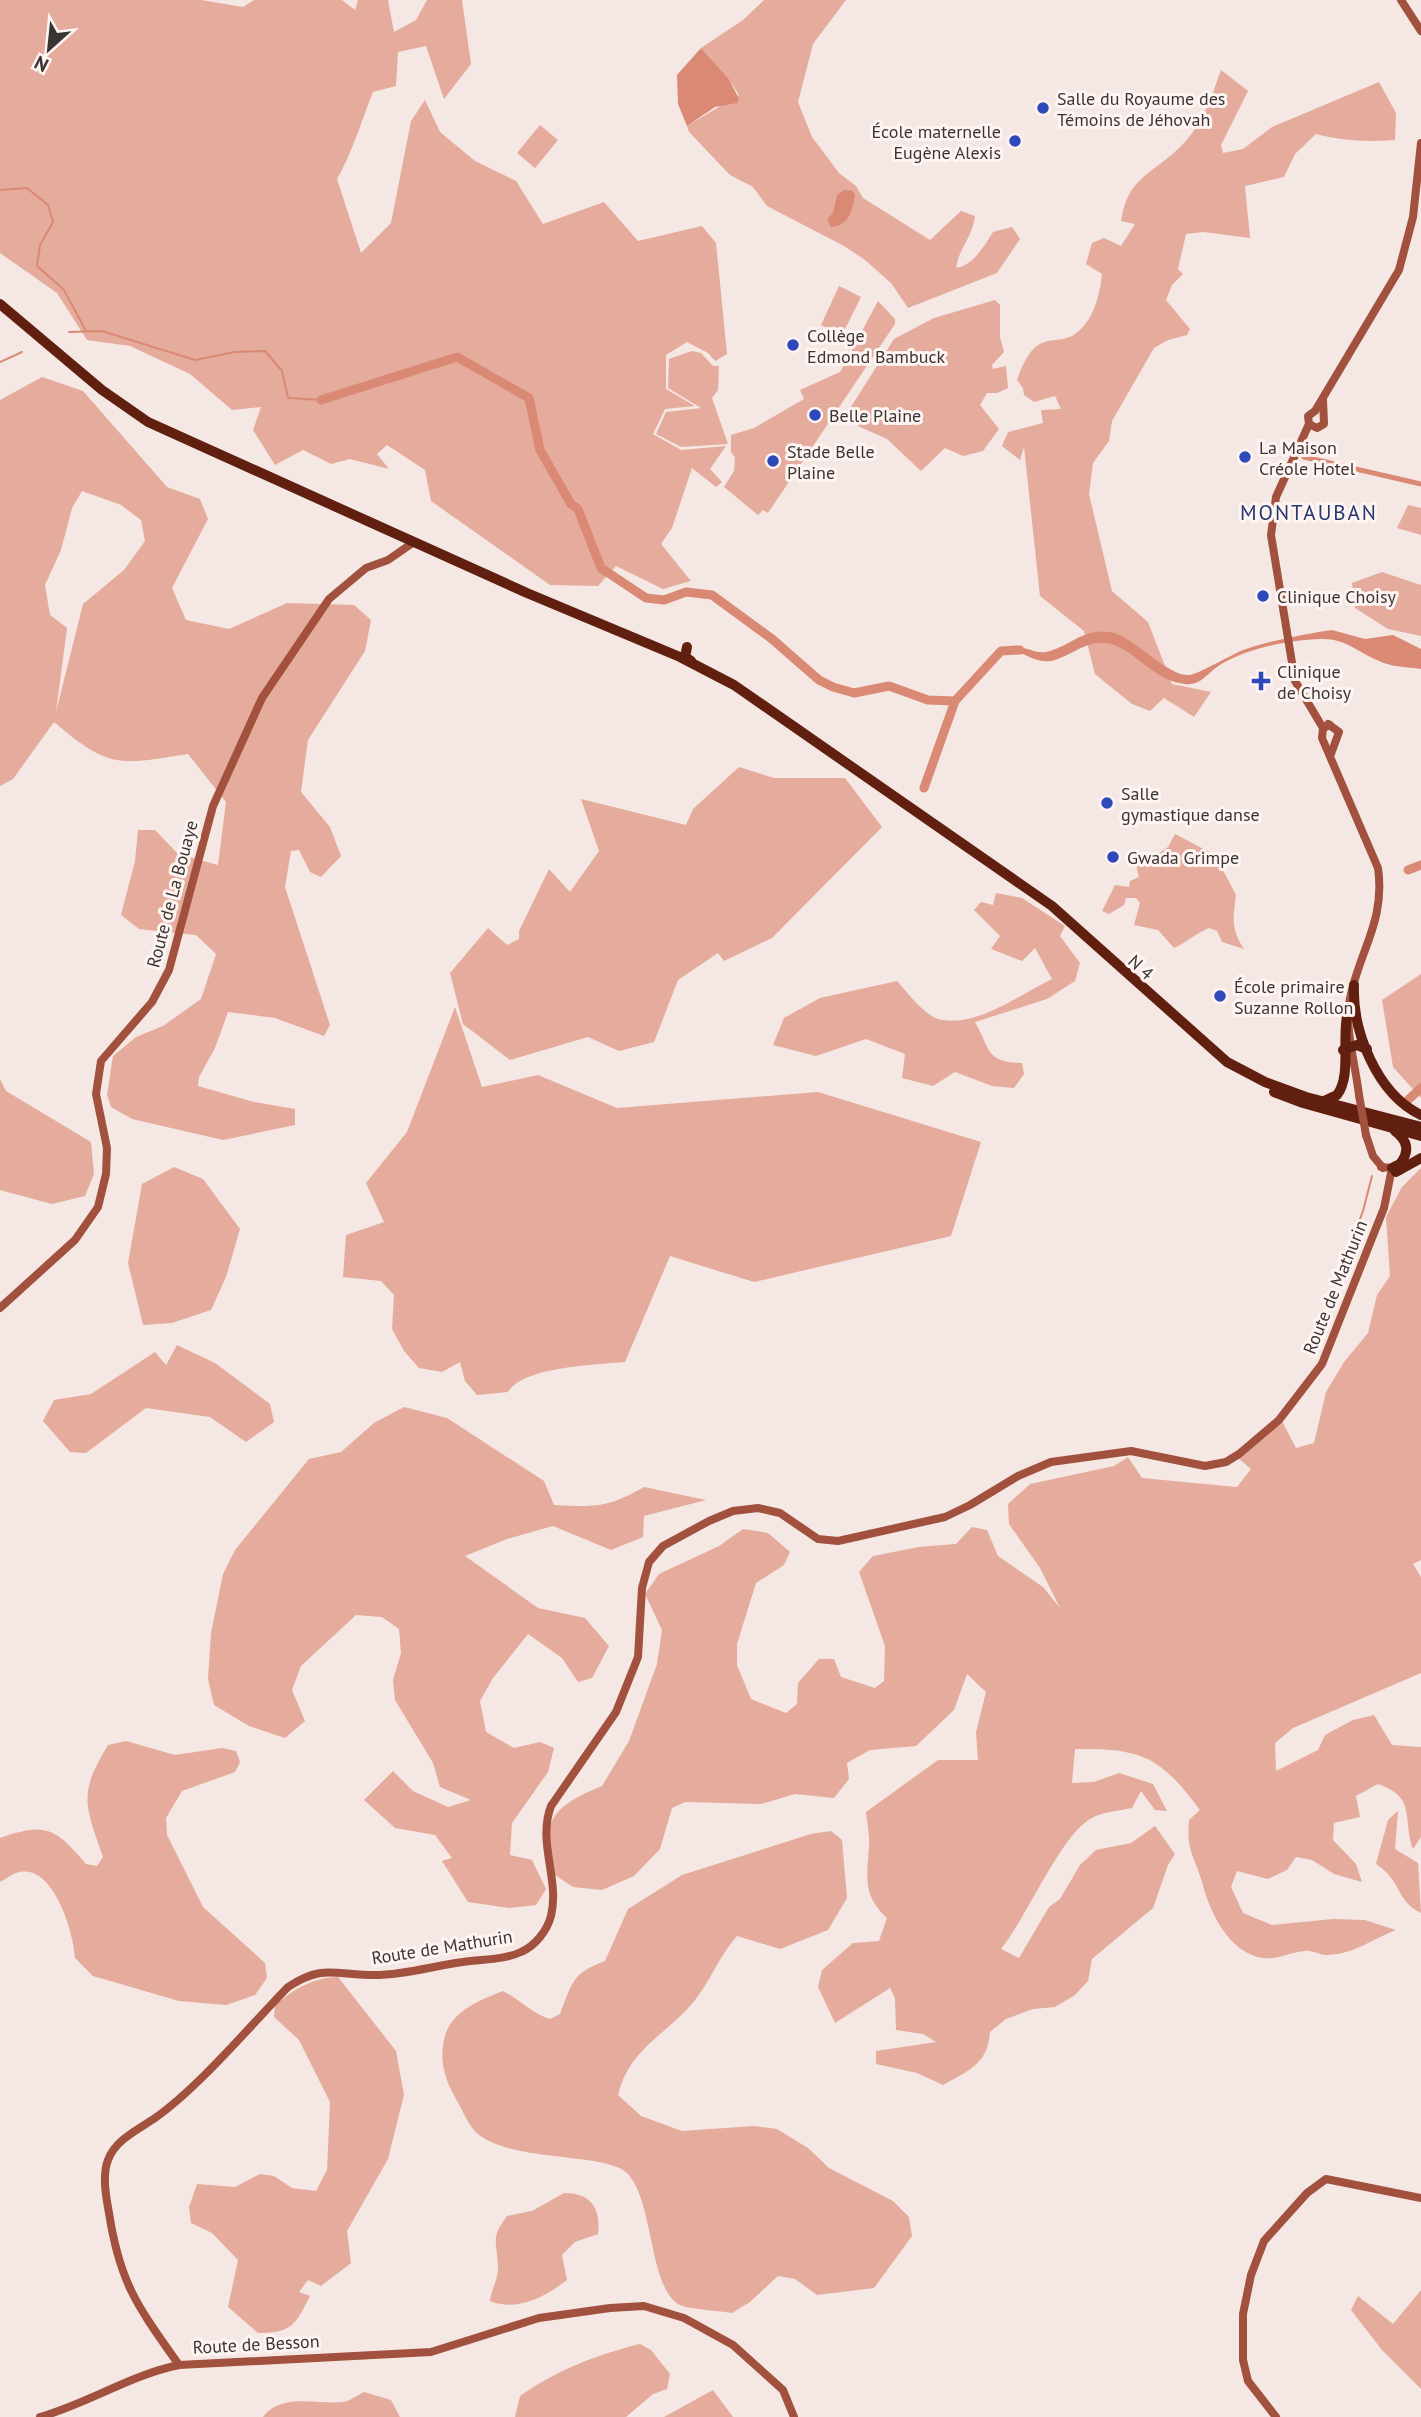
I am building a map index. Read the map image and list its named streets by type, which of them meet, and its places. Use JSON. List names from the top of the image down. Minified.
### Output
{"streets":{"highway":["N 4"],"main road":["Route de La Bouaye","Route de Mathurin","Route de Besson"]},"crossings":[["Route de La Bouaye","N 4"],["Route de Mathurin","Route de Besson"]],"districts":["MONTAUBAN"],"places":{"other":["Salle du Royaume des Témoins de Jéhovah","École maternelle Eugène Alexis","Collège Edmond Bambuck","Belle Plaine","La Maison Créole Hotel","Stade Belle Plaine","Clinique Choisy","Salle gymastique danse","Gwada Grimpe","École primaire Suzanne Rollon"],"health":["Clinique de Choisy"]},"north":"bottom left"}
